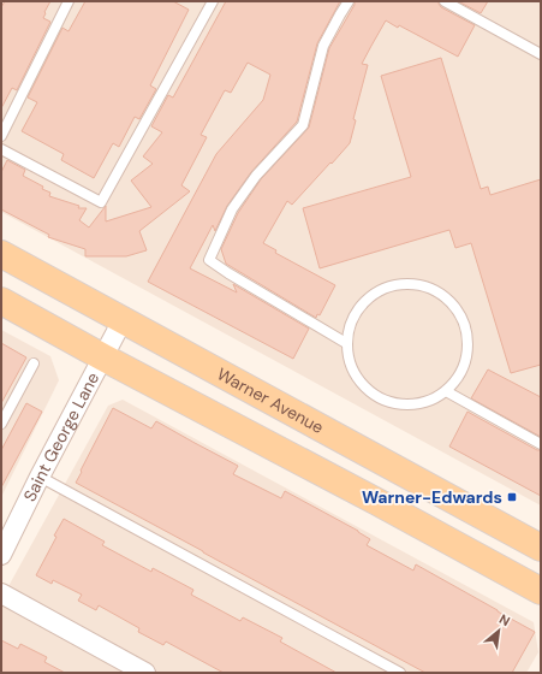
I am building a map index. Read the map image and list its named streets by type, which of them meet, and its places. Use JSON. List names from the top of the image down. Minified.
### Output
{"streets":{"main road":["Warner Avenue"],"street":["Saint George Lane"]},"crossings":[["Warner Avenue","Saint George Lane"]],"places":{"transit":["Warner-Edwards"]},"north":"top right"}
